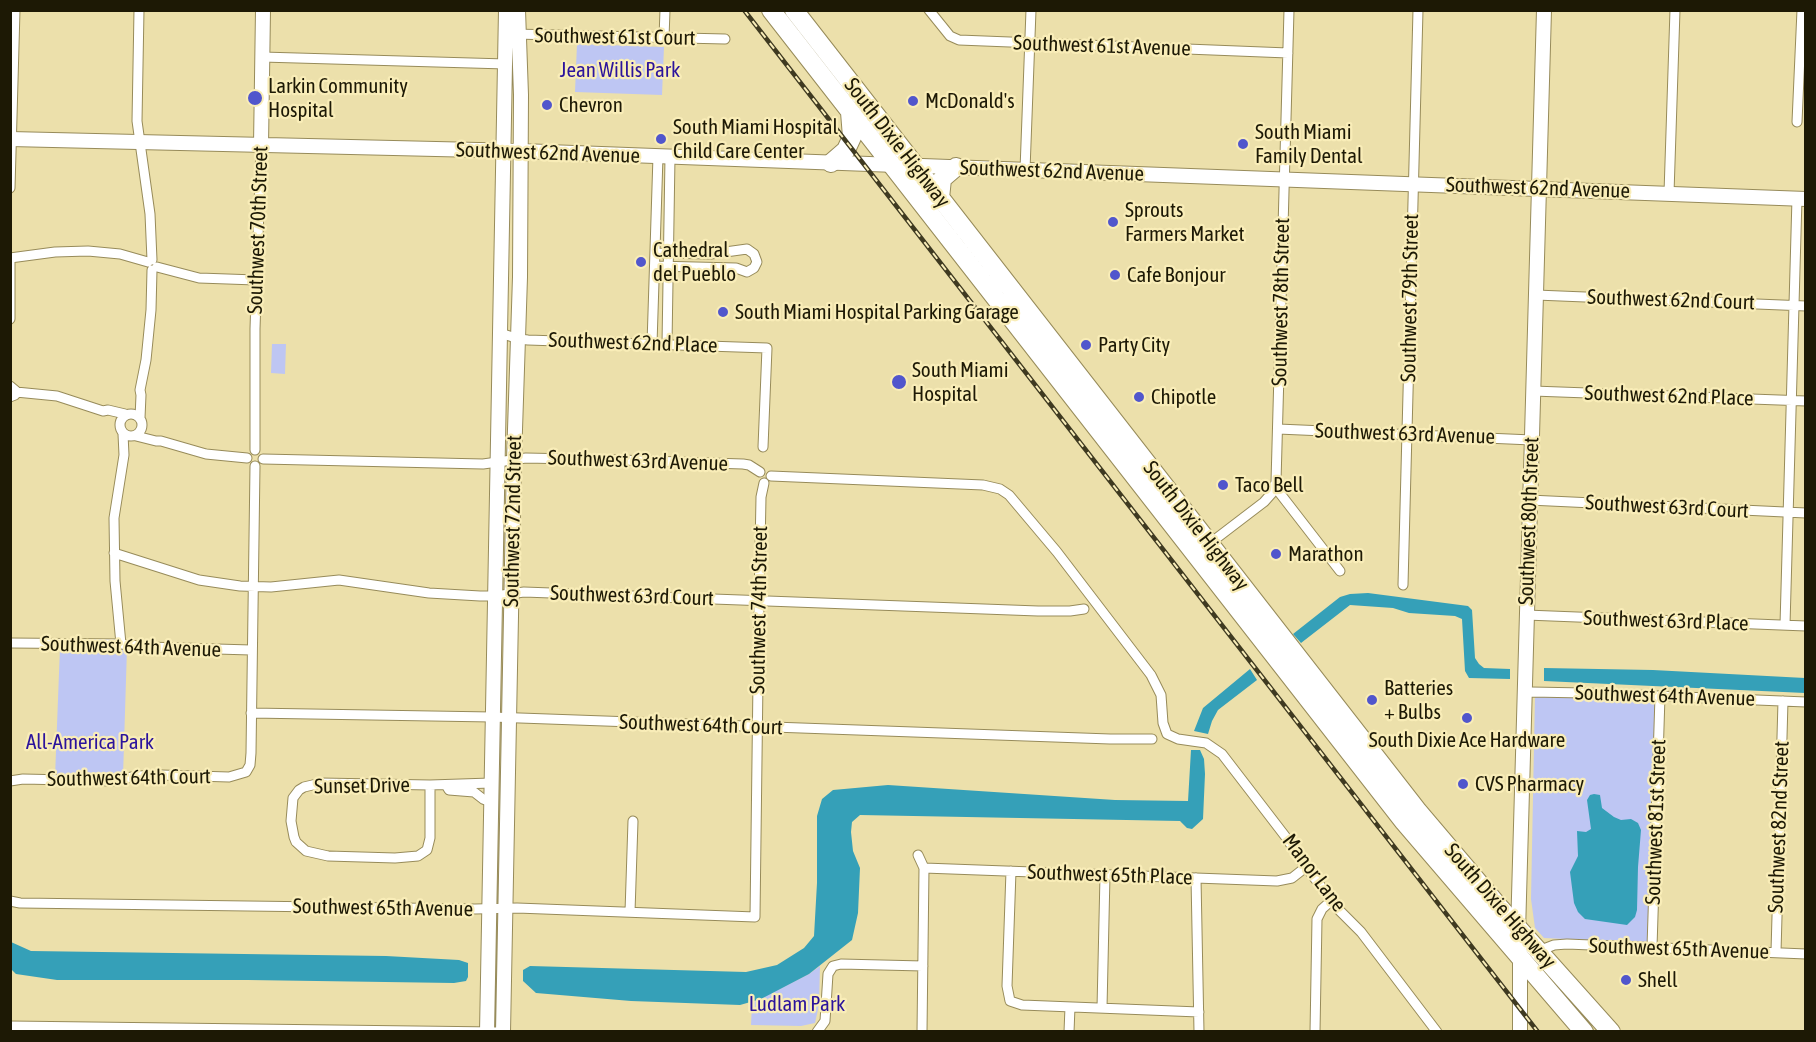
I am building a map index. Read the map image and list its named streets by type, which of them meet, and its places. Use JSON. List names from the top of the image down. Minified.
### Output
{"streets":{"highway":["South Dixie Highway"],"street":["Southwest 61st Court","Southwest 61st Avenue","Southwest 62nd Avenue","Southwest 70th Street","Southwest 79th Street","Southwest 62nd Court","Southwest 78th Street","Southwest 62nd Place","Southwest 63rd Avenue","Southwest 63rd Court","Southwest 72nd Street","Southwest 80th Street","Southwest 74th Street","Southwest 63rd Place","Southwest 64th Avenue","Southwest 64th Court","Sunset Drive","Southwest 81st Street","Southwest 82nd Street","Manor Lane","Southwest 65th Place","Southwest 65th Avenue"]},"crossings":[["Southwest 61st Court","Southwest 72nd Street"],["Southwest 61st Avenue","Southwest 78th Street"],["South Dixie Highway","Southwest 62nd Avenue"],["South Dixie Highway","Southwest 80th Street"],["South Dixie Highway","Southwest 65th Avenue"],["Southwest 62nd Avenue","Southwest 70th Street"],["Southwest 62nd Avenue","Southwest 79th Street"],["Southwest 62nd Avenue","Southwest 78th Street"],["Southwest 62nd Avenue","Southwest 72nd Street"],["Southwest 62nd Avenue","Southwest 80th Street"],["Southwest 70th Street","Southwest 63rd Avenue"],["Southwest 79th Street","Southwest 63rd Avenue"],["Southwest 62nd Court","Southwest 80th Street"],["Southwest 78th Street","Southwest 63rd Avenue"],["Southwest 62nd Place","Southwest 72nd Street"],["Southwest 62nd Place","Southwest 80th Street"],["Southwest 63rd Avenue","Southwest 72nd Street"],["Southwest 63rd Avenue","Southwest 80th Street"],["Southwest 63rd Avenue","Southwest 74th Street"],["Southwest 63rd Avenue","Manor Lane"],["Southwest 63rd Court","Southwest 72nd Street"],["Southwest 63rd Court","Southwest 80th Street"],["Southwest 63rd Court","Southwest 74th Street"],["Southwest 72nd Street","Southwest 64th Court"],["Southwest 72nd Street","Southwest 65th Avenue"],["Southwest 80th Street","Southwest 63rd Place"],["Southwest 80th Street","Southwest 64th Avenue"],["Southwest 80th Street","Southwest 65th Avenue"],["Southwest 74th Street","Southwest 64th Court"],["Southwest 74th Street","Manor Lane"],["Southwest 74th Street","Southwest 65th Avenue"],["Southwest 64th Avenue","Southwest 81st Street"],["Southwest 64th Avenue","Southwest 82nd Street"],["Southwest 81st Street","Southwest 65th Avenue"],["Southwest 82nd Street","Southwest 65th Avenue"],["Manor Lane","Southwest 65th Place"]],"parks":["Jean Willis Park","All-America Park","Ludlam Park"],"places":["Larkin Community Hospital","McDonald's","Chevron","South Miami Hospital Child Care Center","South Miami Family Dental","Sprouts Farmers Market","Cathedral del Pueblo","Cafe Bonjour","South Miami Hospital Parking Garage","Party City","South Miami Hospital","Chipotle","Taco Bell","Marathon","Batteries + Bulbs","South Dixie Ace Hardware","CVS Pharmacy","Shell"]}
